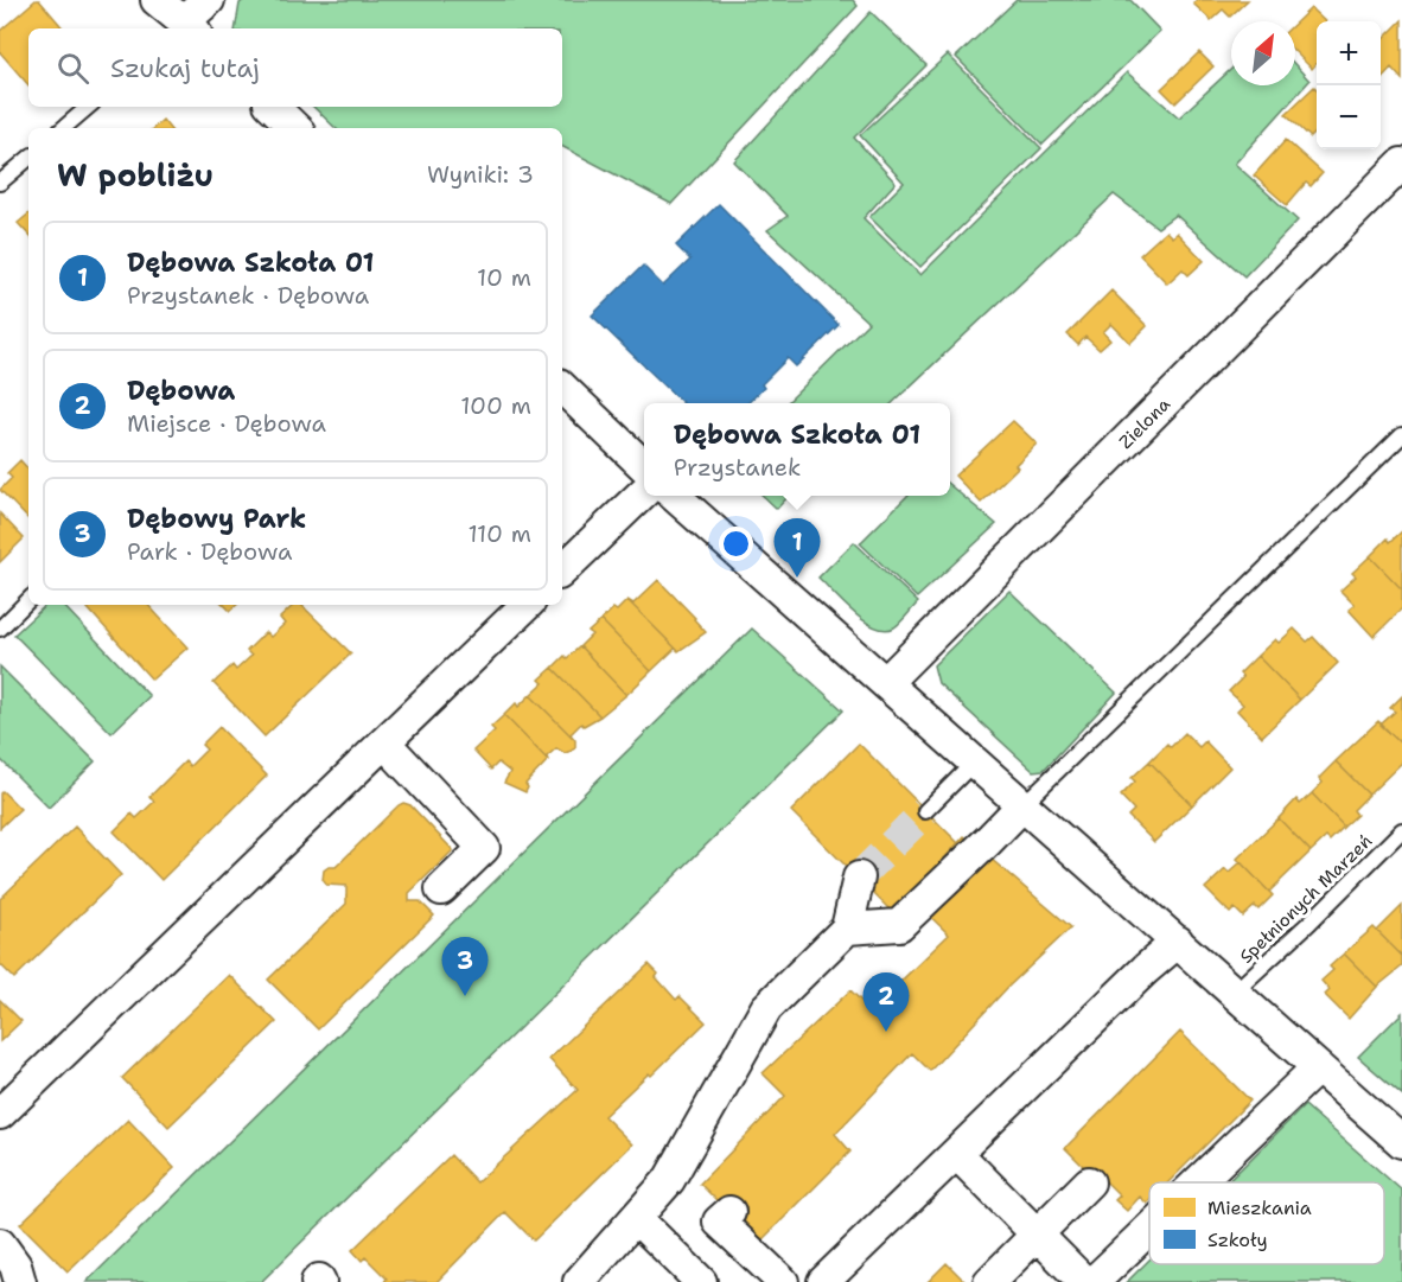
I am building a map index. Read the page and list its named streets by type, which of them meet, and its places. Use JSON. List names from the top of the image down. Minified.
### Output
{"streets":{"street":["Zielona"],"lane":["Spełnionych Marzeń"]},"legend":["Mieszkania","Szkoły"],"north":"top right","page":{"map_buttons":["+","−"],"search":"Szukaj tutaj","heading":["W pobliżu","Wyniki: 3"],"list":[{"mark":"1","name":"Dębowa Szkoła 01","note":"Przystanek · Dębowa","value":"10 m"},{"mark":"2","name":"Dębowa","note":"Miejsce · Dębowa","value":"100 m"},{"mark":"3","name":"Dębowy Park","note":"Park · Dębowa","value":"110 m"}],"popup":["Dębowa Szkoła 01","Przystanek"],"pins":["1","3","2"]}}
